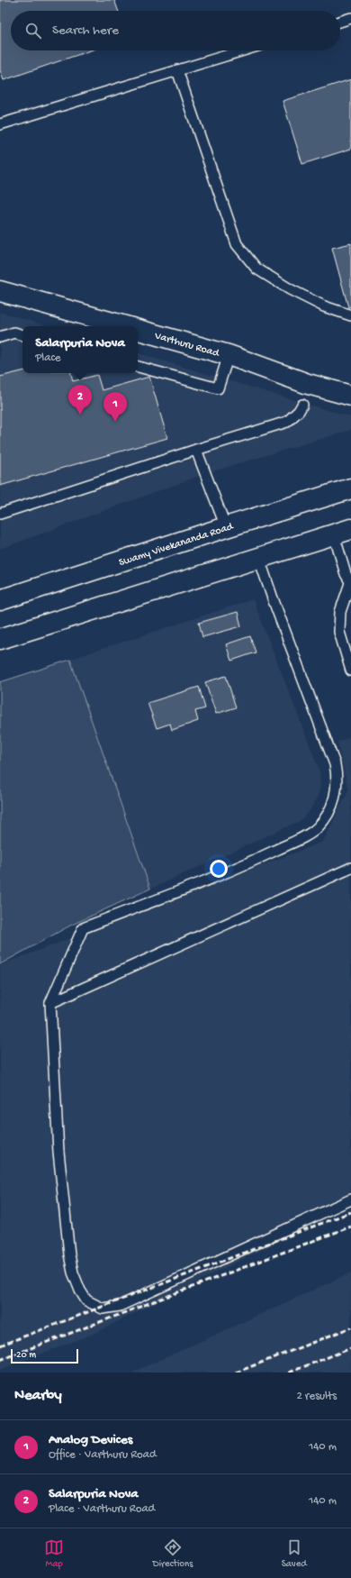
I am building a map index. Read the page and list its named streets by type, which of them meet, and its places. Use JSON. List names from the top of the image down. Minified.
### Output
{"streets":{"main road":["Varthuru Road","Swamy Vivekananda Road"]},"scale_bar":"20 m","page":{"search":"Search here","popup":["Salarpuria Nova","Place"],"pins":["2","1"],"scale":"20 m","heading":["Nearby","2 results"],"list":[{"mark":"1","name":"Analog Devices","note":"Office · Varthuru Road","value":"140 m"},{"mark":"2","name":"Salarpuria Nova","note":"Place · Varthuru Road","value":"140 m"}],"nav":["Map","Directions","Saved"]}}
